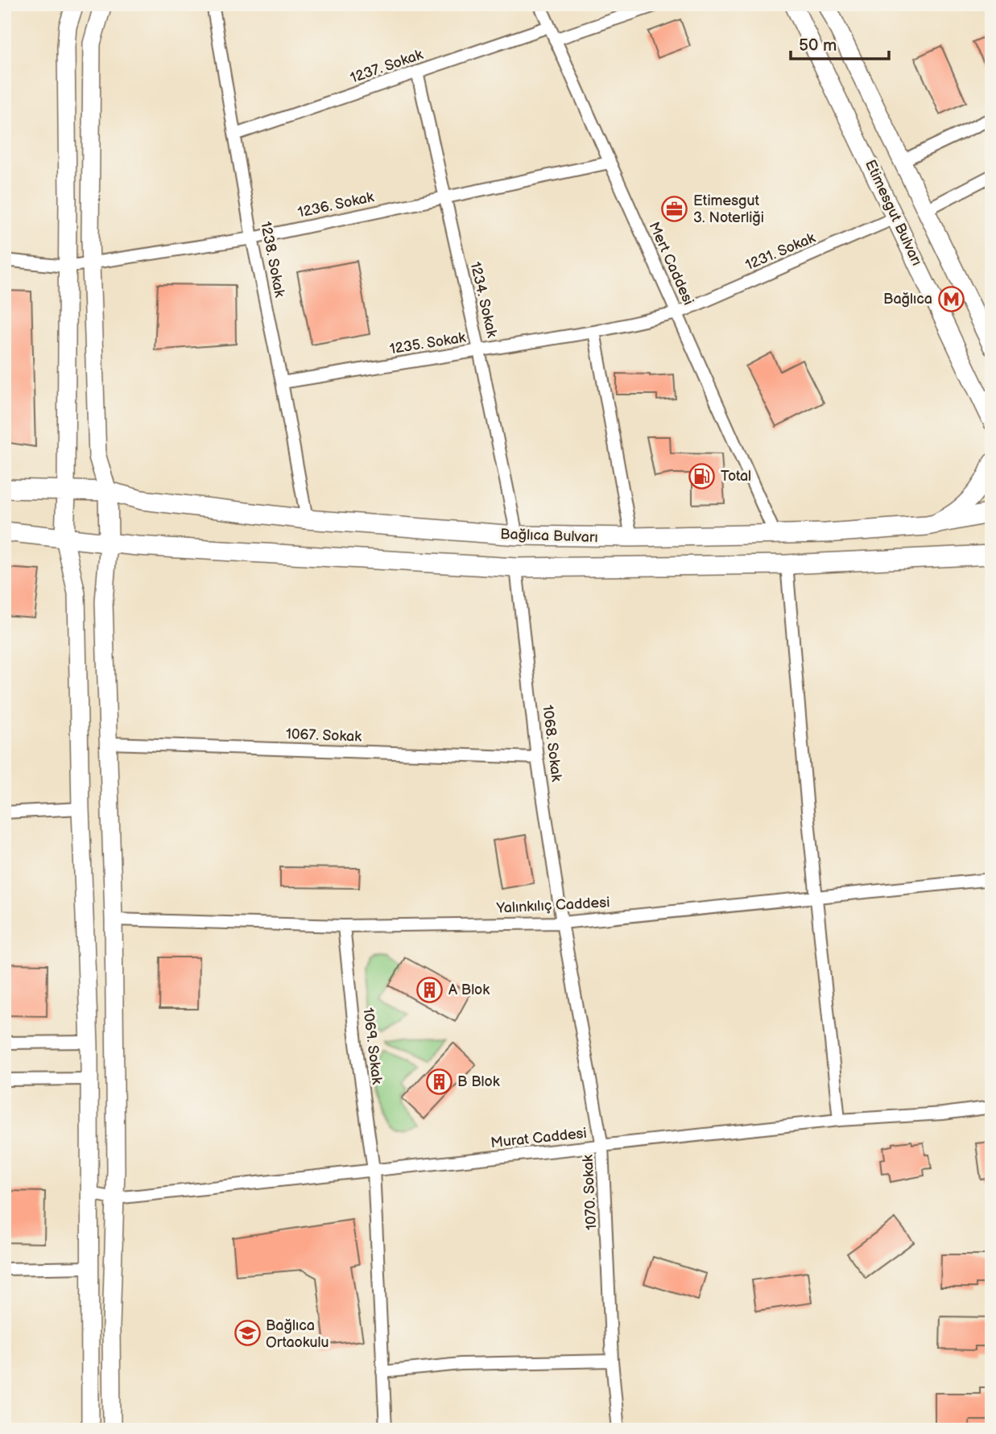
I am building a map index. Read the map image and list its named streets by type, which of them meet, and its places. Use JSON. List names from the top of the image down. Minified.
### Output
{"streets":{"main road":["Etimesgut Bulvarı","Bağlıca Bulvarı"],"street":["1237. Sokak","1236. Sokak","1231. Sokak","1238. Sokak","Mert Caddesi","1234. Sokak","1235. Sokak","1067. Sokak","1068. Sokak","Yalınkılıç Caddesi","1069. Sokak","Murat Caddesi","1070. Sokak"]},"crossings":[["1237. Sokak","1238. Sokak"],["1237. Sokak","Mert Caddesi"],["1237. Sokak","1234. Sokak"],["1236. Sokak","1238. Sokak"],["1236. Sokak","Mert Caddesi"],["1236. Sokak","1234. Sokak"],["Etimesgut Bulvarı","1231. Sokak"],["1231. Sokak","Mert Caddesi"],["1231. Sokak","1235. Sokak"],["1238. Sokak","1235. Sokak"],["1238. Sokak","Bağlıca Bulvarı"],["Mert Caddesi","1235. Sokak"],["Mert Caddesi","Bağlıca Bulvarı"],["1234. Sokak","1235. Sokak"],["1234. Sokak","Bağlıca Bulvarı"],["1067. Sokak","1068. Sokak"],["1068. Sokak","Yalınkılıç Caddesi"],["1068. Sokak","1070. Sokak"],["Yalınkılıç Caddesi","1069. Sokak"],["Yalınkılıç Caddesi","1070. Sokak"],["1069. Sokak","Murat Caddesi"],["Murat Caddesi","1070. Sokak"]],"places":{"office":["Etimesgut 3. Noterliği"],"metro station":["Bağlıca"],"fuel station":["Total"],"building":["A Blok","B Blok"],"school or university":["Bağlıca Ortaokulu"]},"scale_bar":"50 m"}
